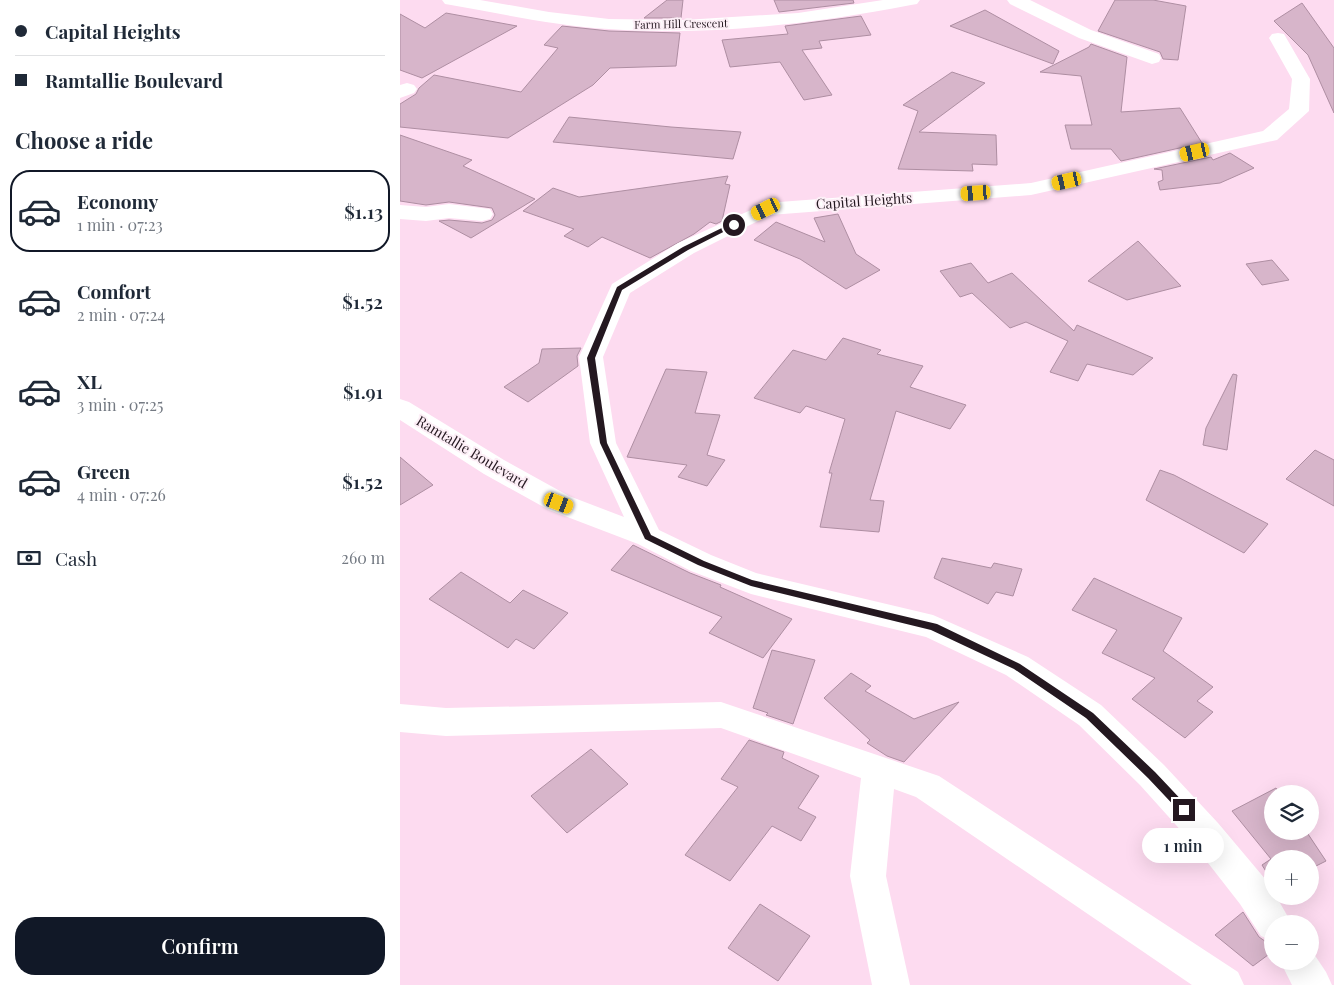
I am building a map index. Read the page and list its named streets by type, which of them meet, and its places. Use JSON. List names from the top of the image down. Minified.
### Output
{"streets":{"street":["Farm Hill Crescent","Capital Heights","Ramtallie Boulevard"]},"crossings":[["Capital Heights","Ramtallie Boulevard"]],"page":{"banner":["Capital Heights","Ramtallie Boulevard"],"heading":"Choose a ride","list":[{"name":"Economy","note":"1 min · 07:23","value":"$1.13"},{"name":"Comfort","note":"2 min · 07:24","value":"$1.52"},{"name":"XL","note":"3 min · 07:25","value":"$1.91"},{"name":"Green","note":"4 min · 07:26","value":"$1.52"}],"pay":["Cash","260 m"],"map_buttons":["+","−"],"bubble":"1 min","buttons":"Confirm"}}
